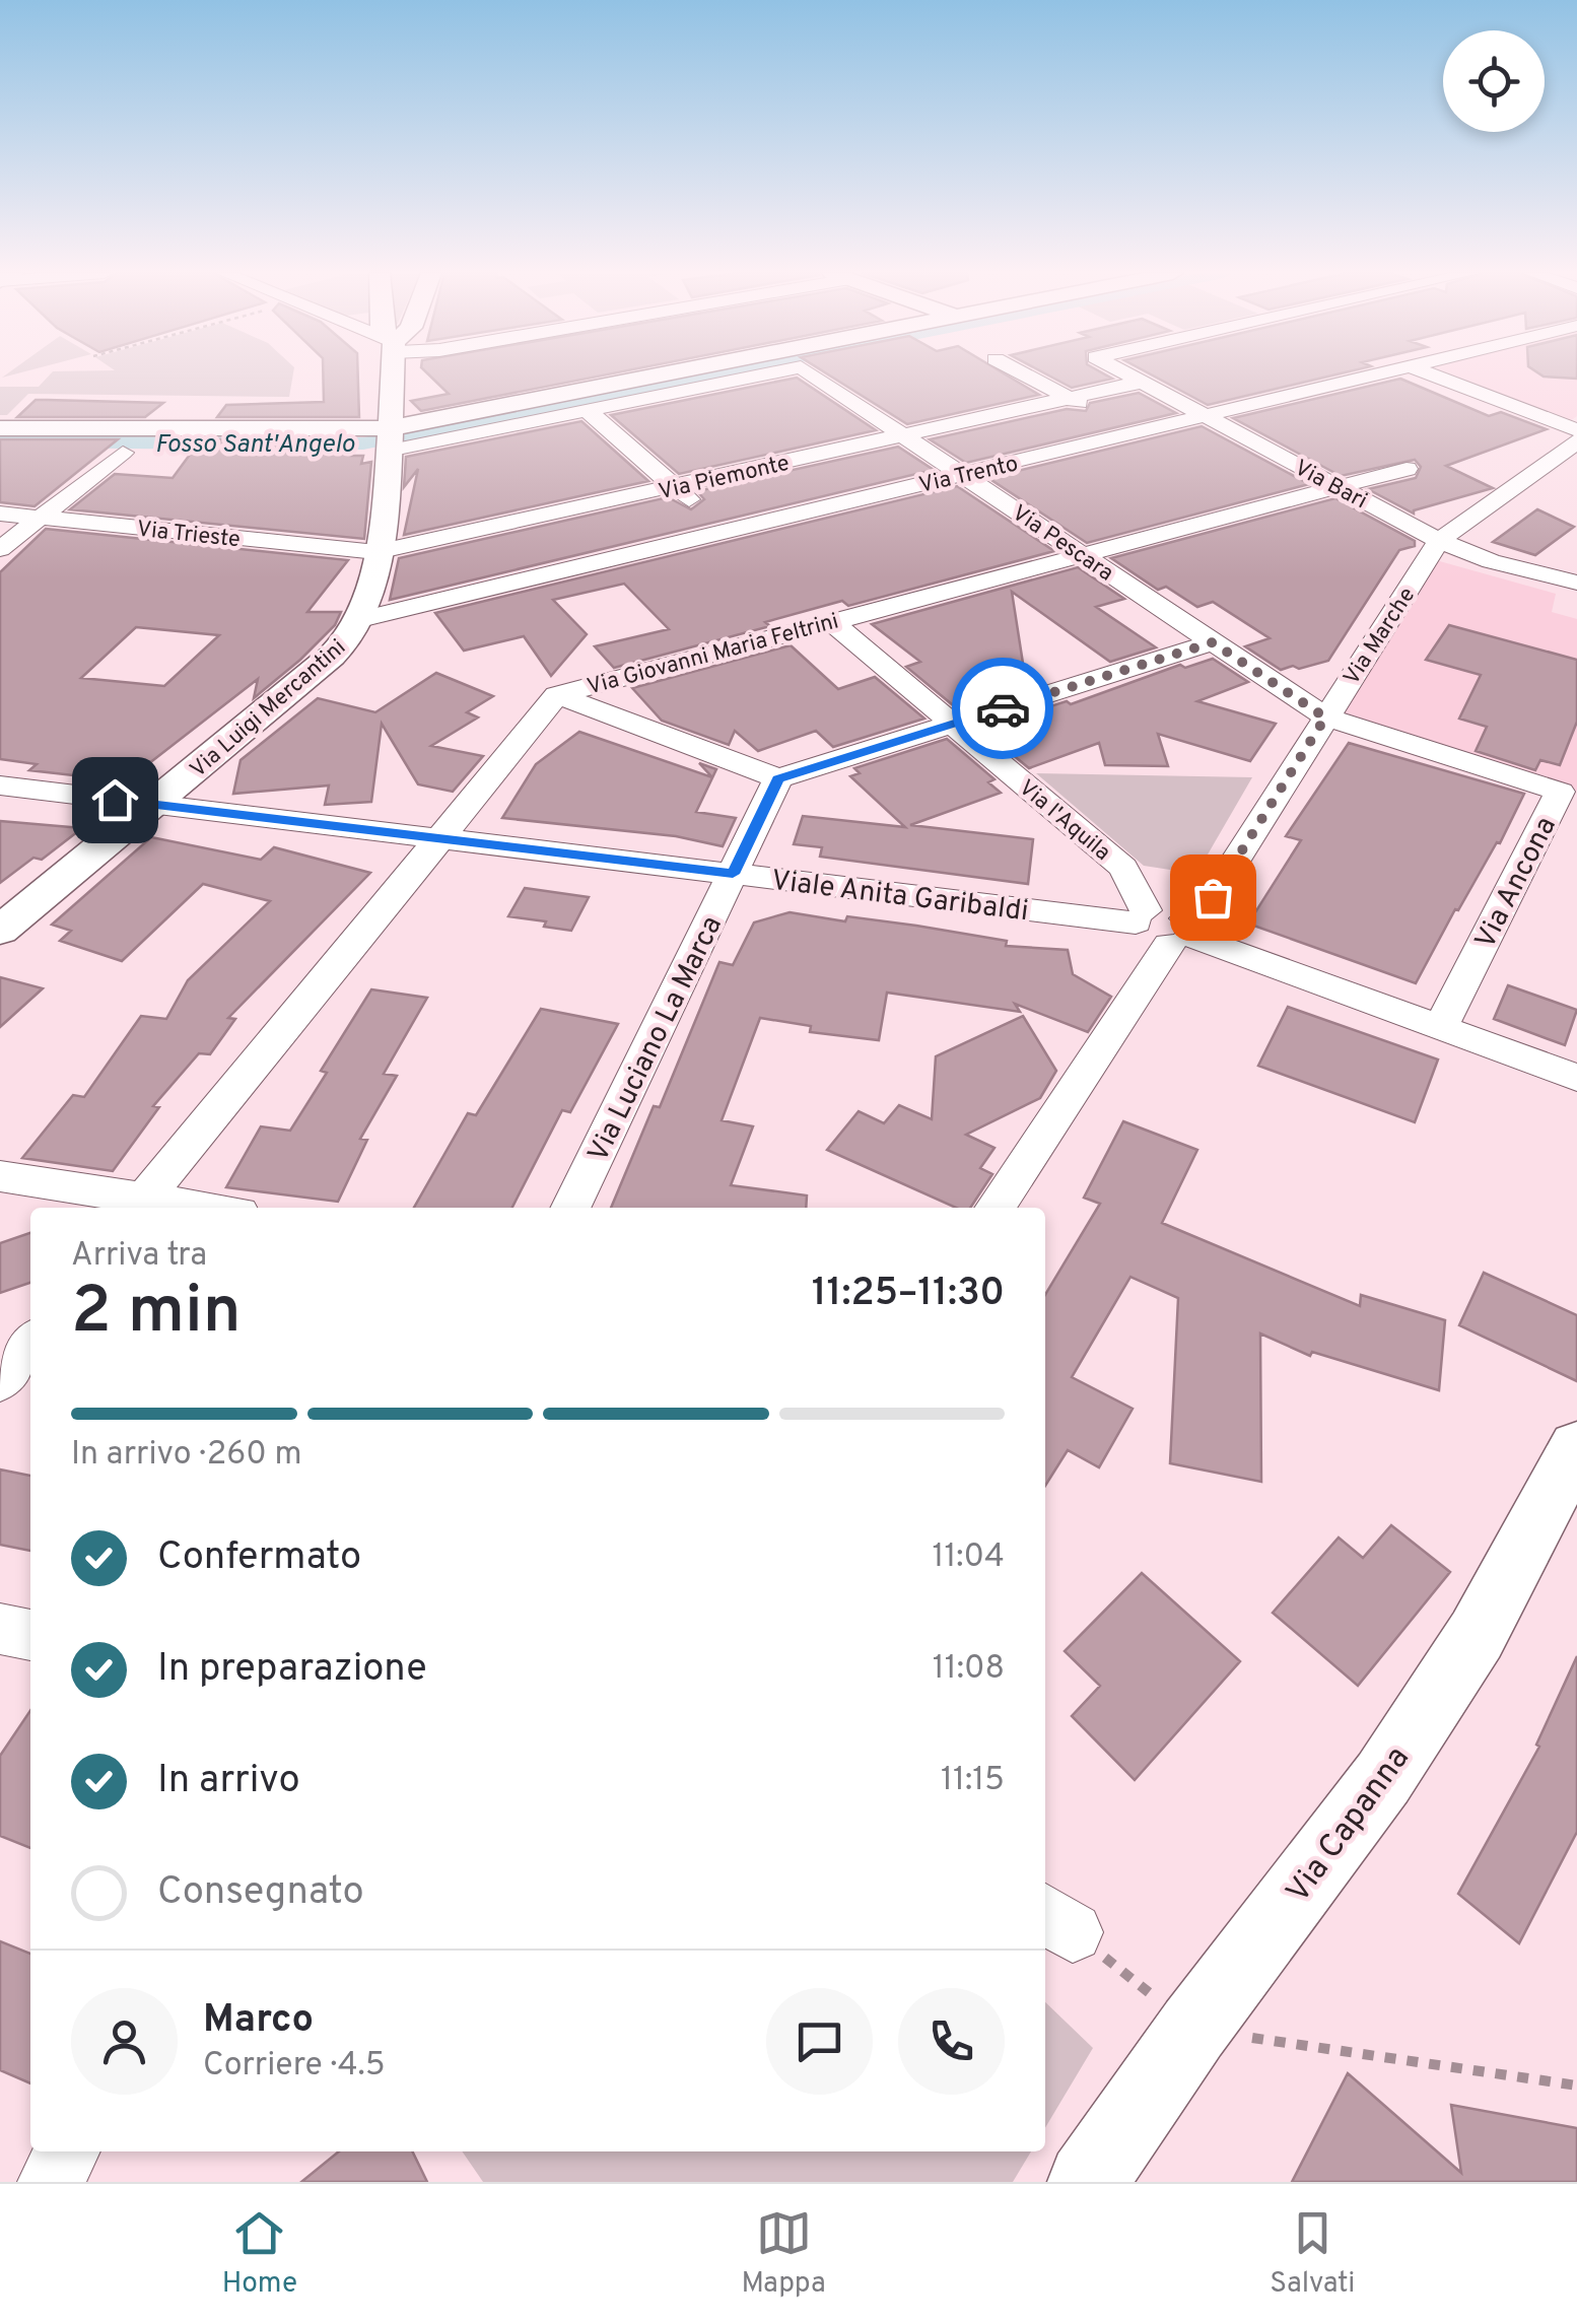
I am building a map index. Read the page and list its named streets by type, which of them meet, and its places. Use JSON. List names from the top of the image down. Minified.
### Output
{"streets":{"street":["Via Trento","Via Piemonte","Via Bari","Via Trieste","Via Pescara","Via Marche","Via Giovanni Maria Feltrini","Via Luigi Mercantini","Via l'Aquila","Via Ancona","Viale Anita Garibaldi","Via Luciano La Marca","Via Capanna"]},"crossings":[["Via Trento","Via Bari"],["Via Trento","Via Pescara"],["Via Trento","Via Luigi Mercantini"],["Via Piemonte","Via Bari"],["Via Piemonte","Via Trieste"],["Via Piemonte","Via Pescara"],["Via Piemonte","Via Luigi Mercantini"],["Via Bari","Via Marche"],["Via Bari","Via Giovanni Maria Feltrini"],["Via Trieste","Via Luigi Mercantini"],["Via Pescara","Via Marche"],["Via Pescara","Via Giovanni Maria Feltrini"],["Via Pescara","Via Ancona"],["Via Marche","Via Ancona"],["Via Marche","Viale Anita Garibaldi"],["Via Giovanni Maria Feltrini","Via l'Aquila"],["Via Giovanni Maria Feltrini","Viale Anita Garibaldi"],["Via Luigi Mercantini","Viale Anita Garibaldi"],["Via l'Aquila","Viale Anita Garibaldi"],["Viale Anita Garibaldi","Via Luciano La Marca"]],"water":["Fosso Sant'Angelo"],"page":{"heading":["2 min","Arriva tra","11:25–11:30"],"panel":["Marco","Corriere · 4.5"],"bar":"In arrivo · 260 m","list":[["Confermato","11:04"],["In preparazione","11:08"],["In arrivo","11:15"],"Consegnato"],"tabs":["Home","Mappa","Salvati"]}}
